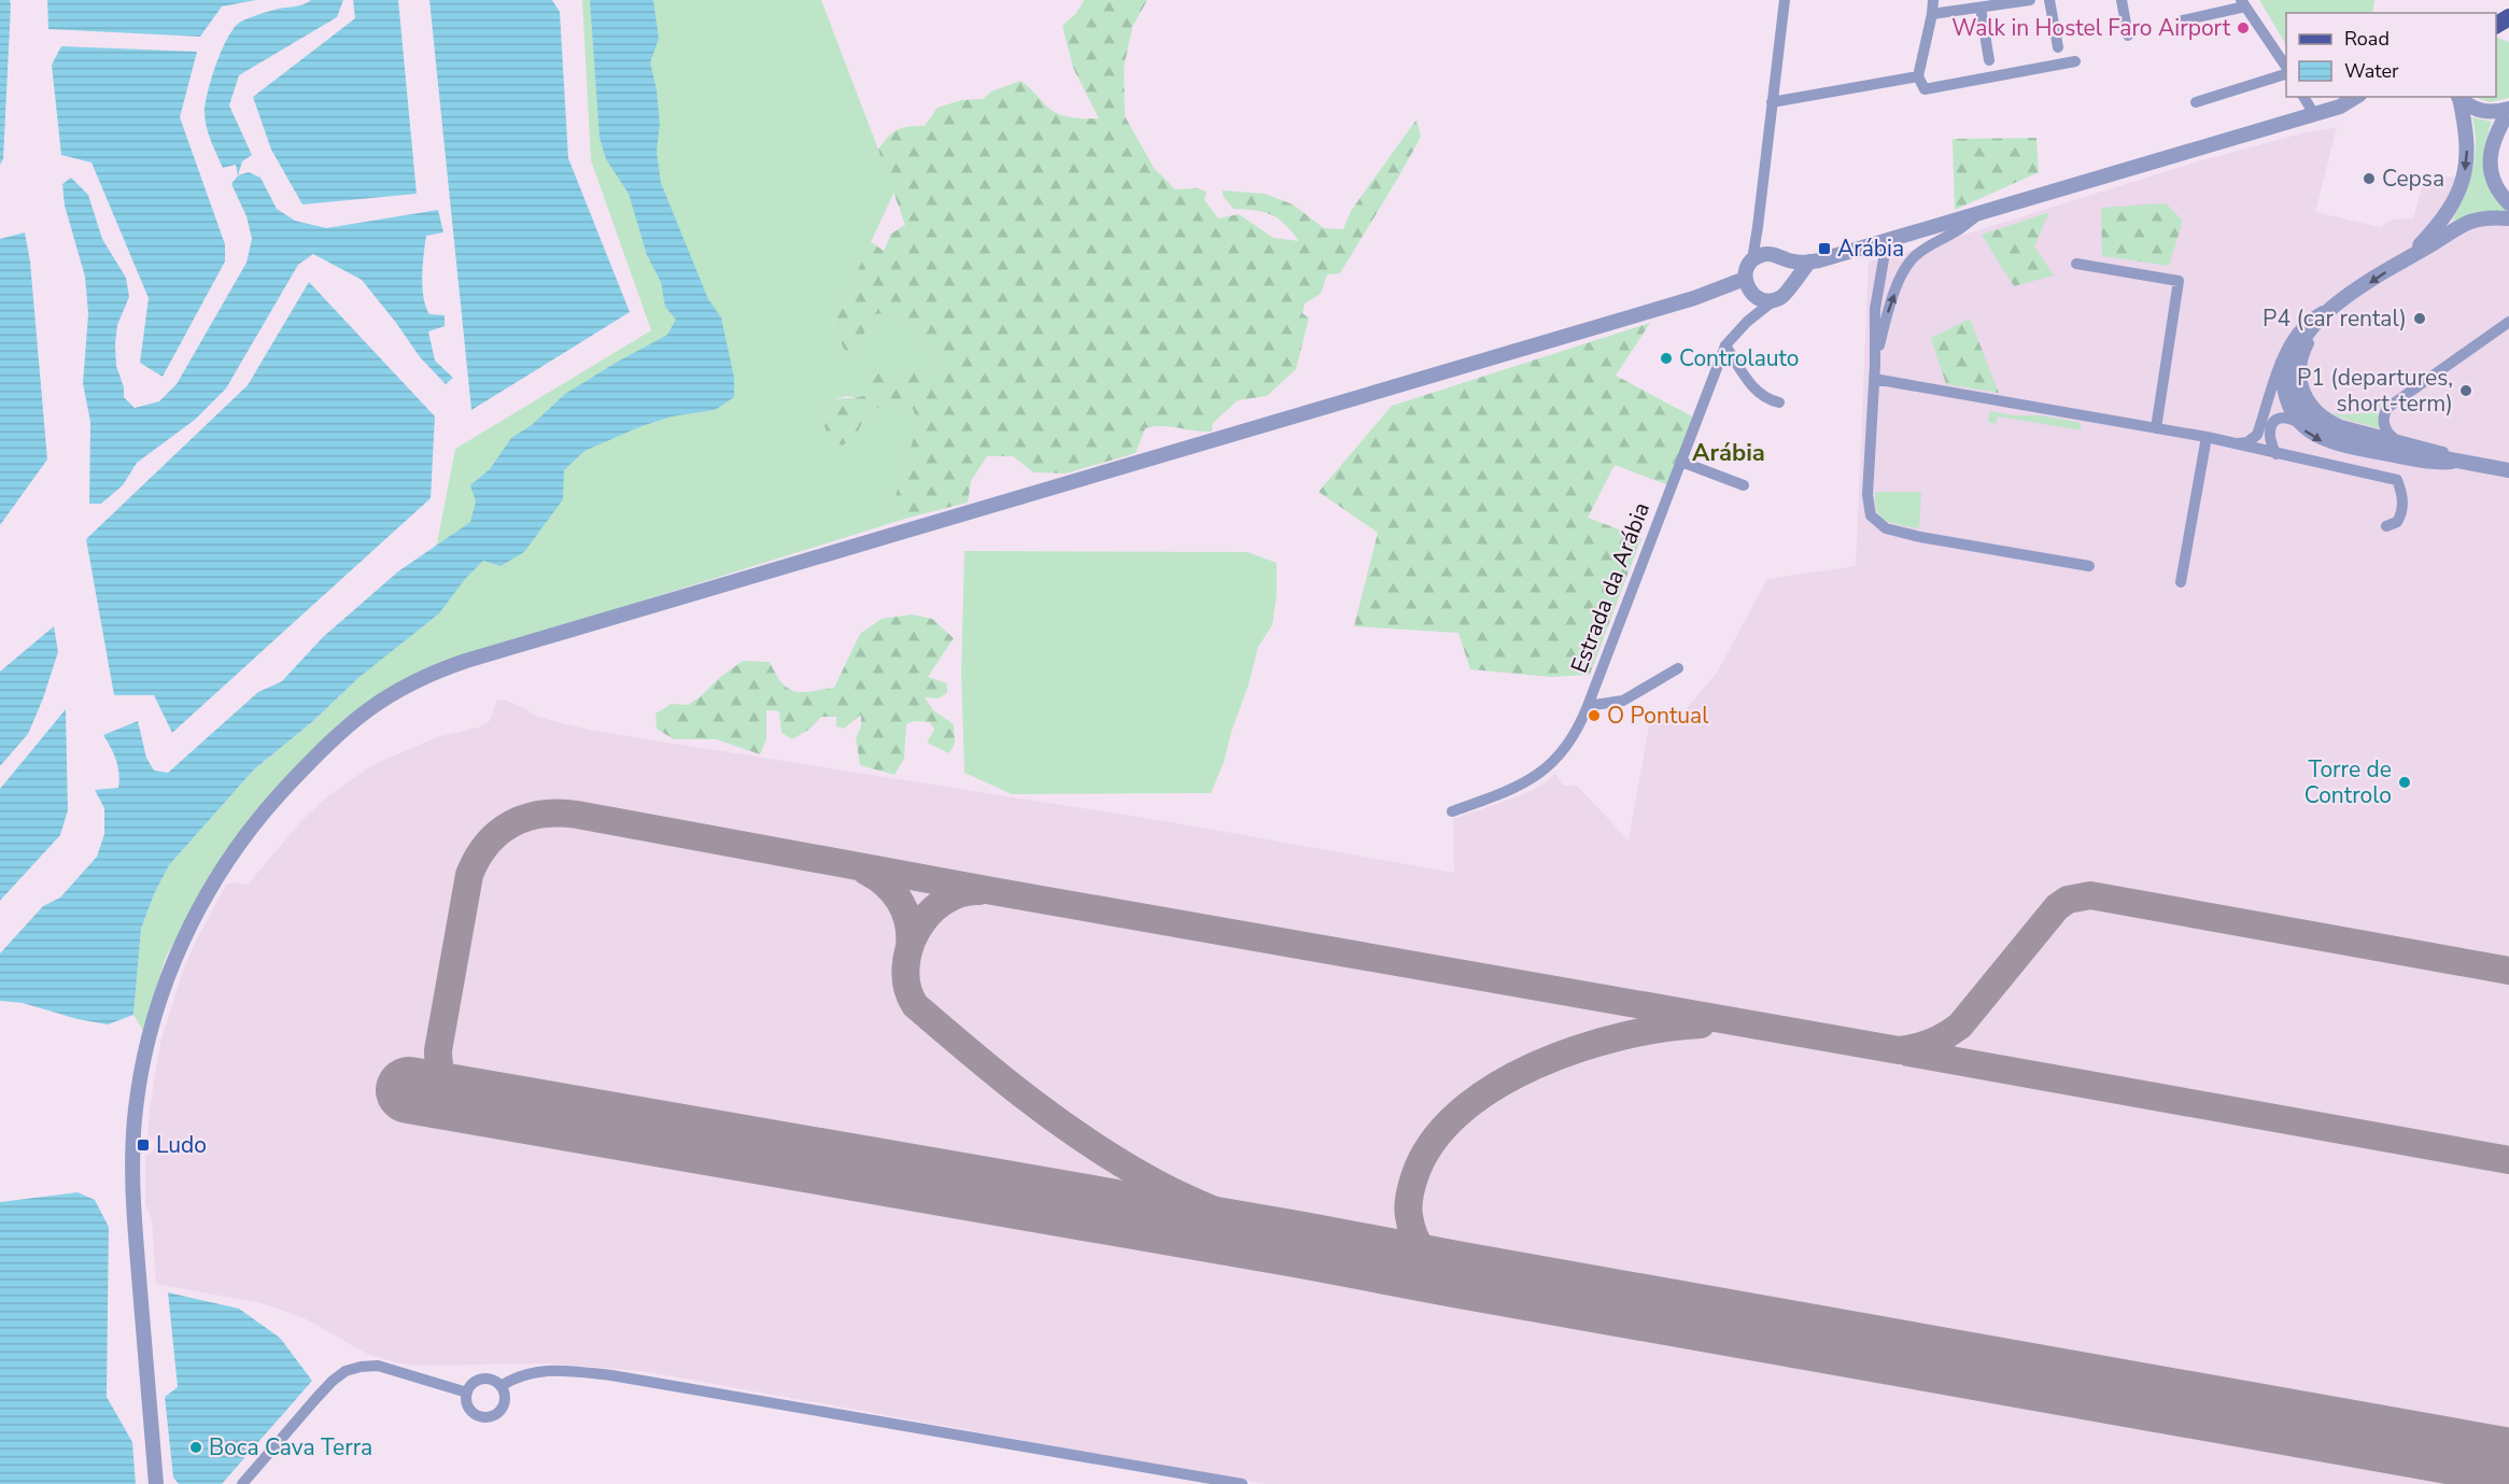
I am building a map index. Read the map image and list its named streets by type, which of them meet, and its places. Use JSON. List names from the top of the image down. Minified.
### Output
{"streets":{"street":["Estrada da Arábia"]},"districts":["Arábia"],"places":{"other":["Walk in Hostel Faro Airport","Cepsa","P4 (car rental)","Controlauto","P1 (departures, short-term)","O Pontual","Torre de Controlo","Boca Cava Terra"],"transit":["Arábia","Ludo"]},"legend":["Road","Water"]}
